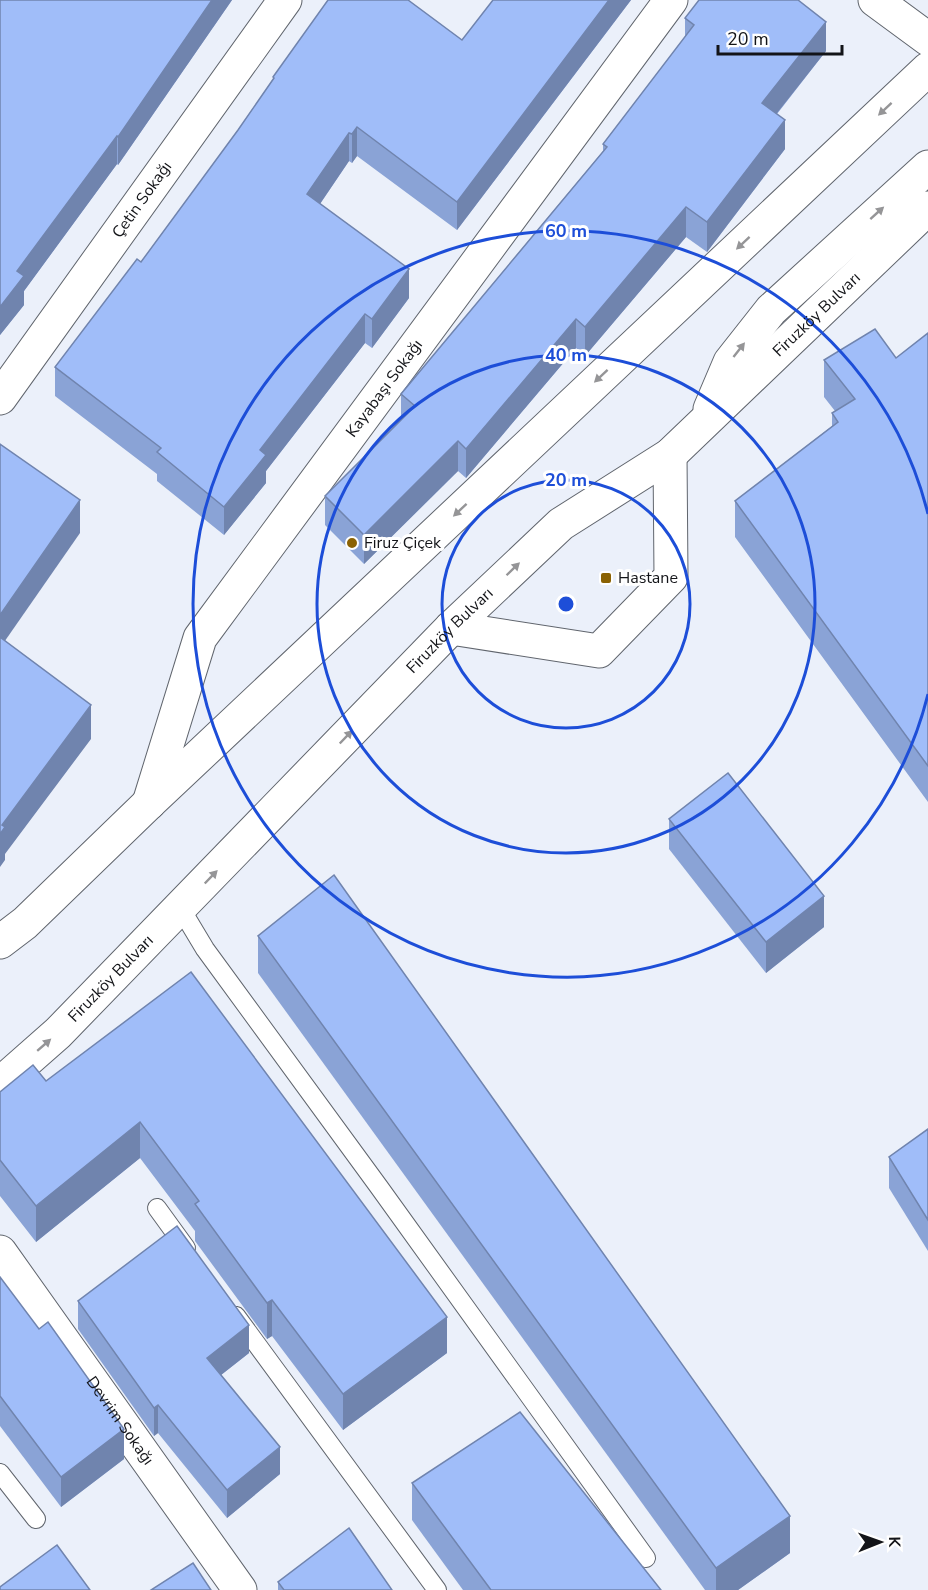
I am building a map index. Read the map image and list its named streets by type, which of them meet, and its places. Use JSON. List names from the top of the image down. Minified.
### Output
{"streets":{"main road":["Çetin Sokağı","Firuzköy Bulvarı","Kayabaşı Sokağı","Devrim Sokağı"]},"places":{"other":["Firuz Çiçek"],"transit":["Hastane"]},"scale_bar":"20 m","north":"right","rings":["60 m","40 m","20 m"]}
